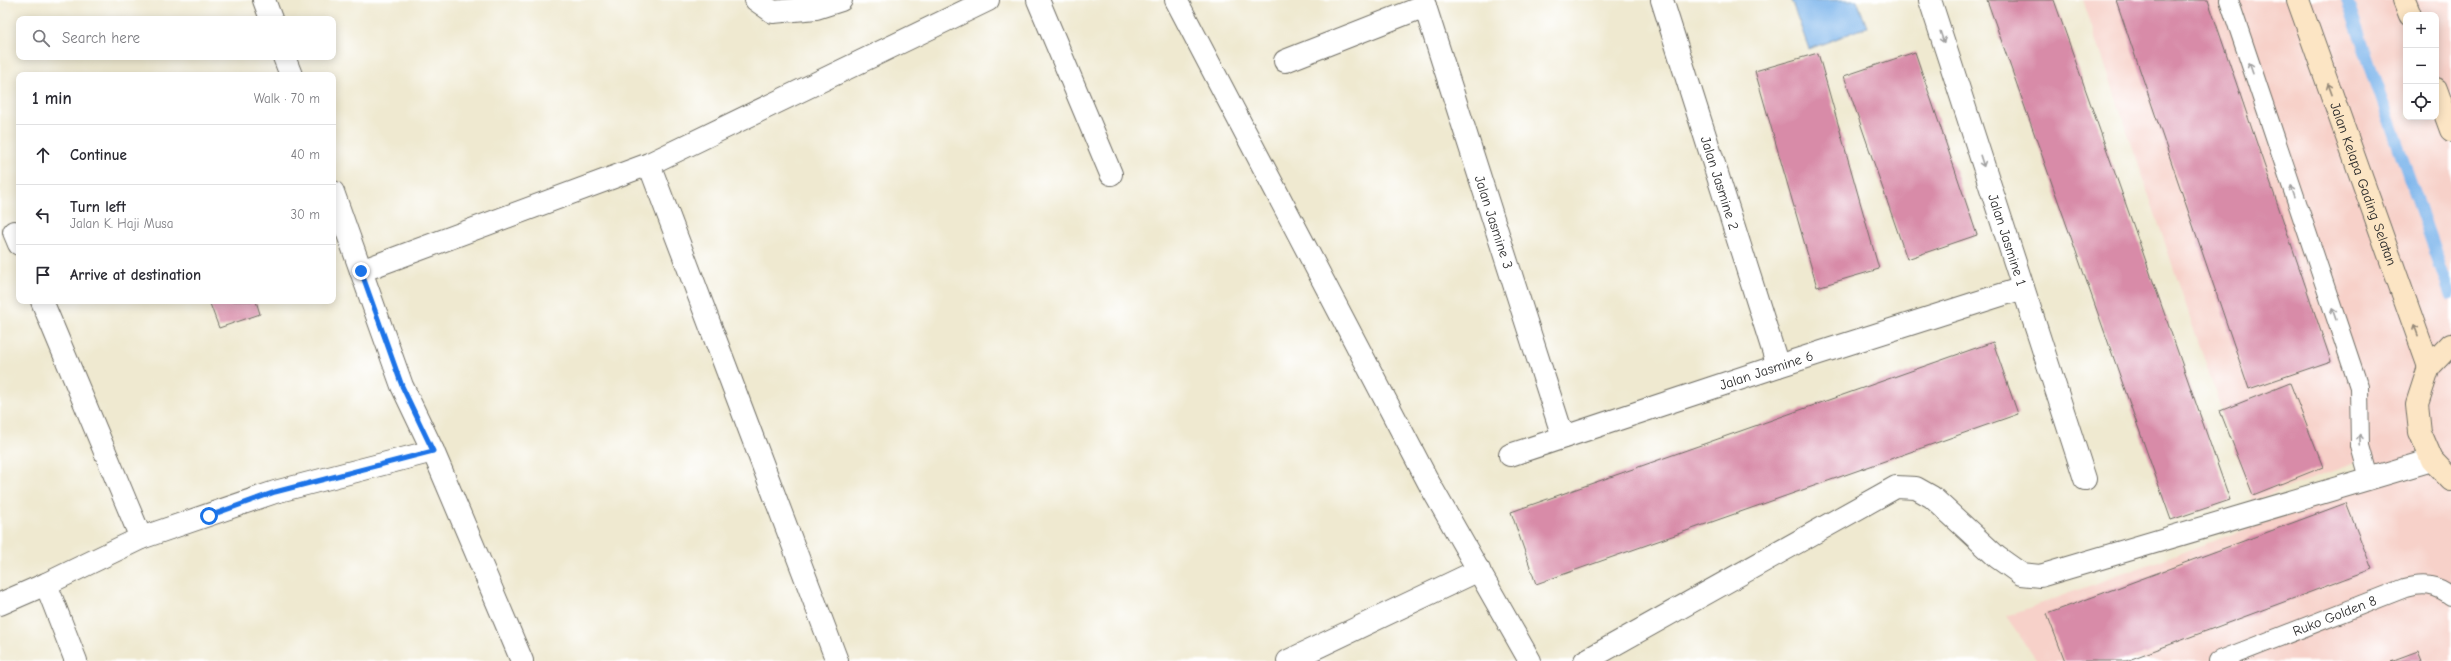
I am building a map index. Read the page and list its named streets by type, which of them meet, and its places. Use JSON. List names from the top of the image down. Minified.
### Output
{"streets":{"street":["Jalan Jasmine 2","Jalan Kelapa Gading Selatan","Jalan Jasmine 3","Jalan Jasmine 1","Jalan Jasmine 6"],"lane":["Ruko Golden 8"]},"crossings":[["Jalan Jasmine 2","Jalan Jasmine 6"],["Jalan Jasmine 3","Jalan Jasmine 6"],["Jalan Jasmine 1","Jalan Jasmine 6"]],"one_way":["Jalan Kelapa Gading Selatan","Jalan Jasmine 1"],"page":{"map_buttons":["+","−"],"search":"Search here","heading":["1 min","Walk · 70 m"],"list":[["Continue","40 m"],["Turn left","Jalan K. Haji Musa","30 m"],"Arrive at destination"]}}
